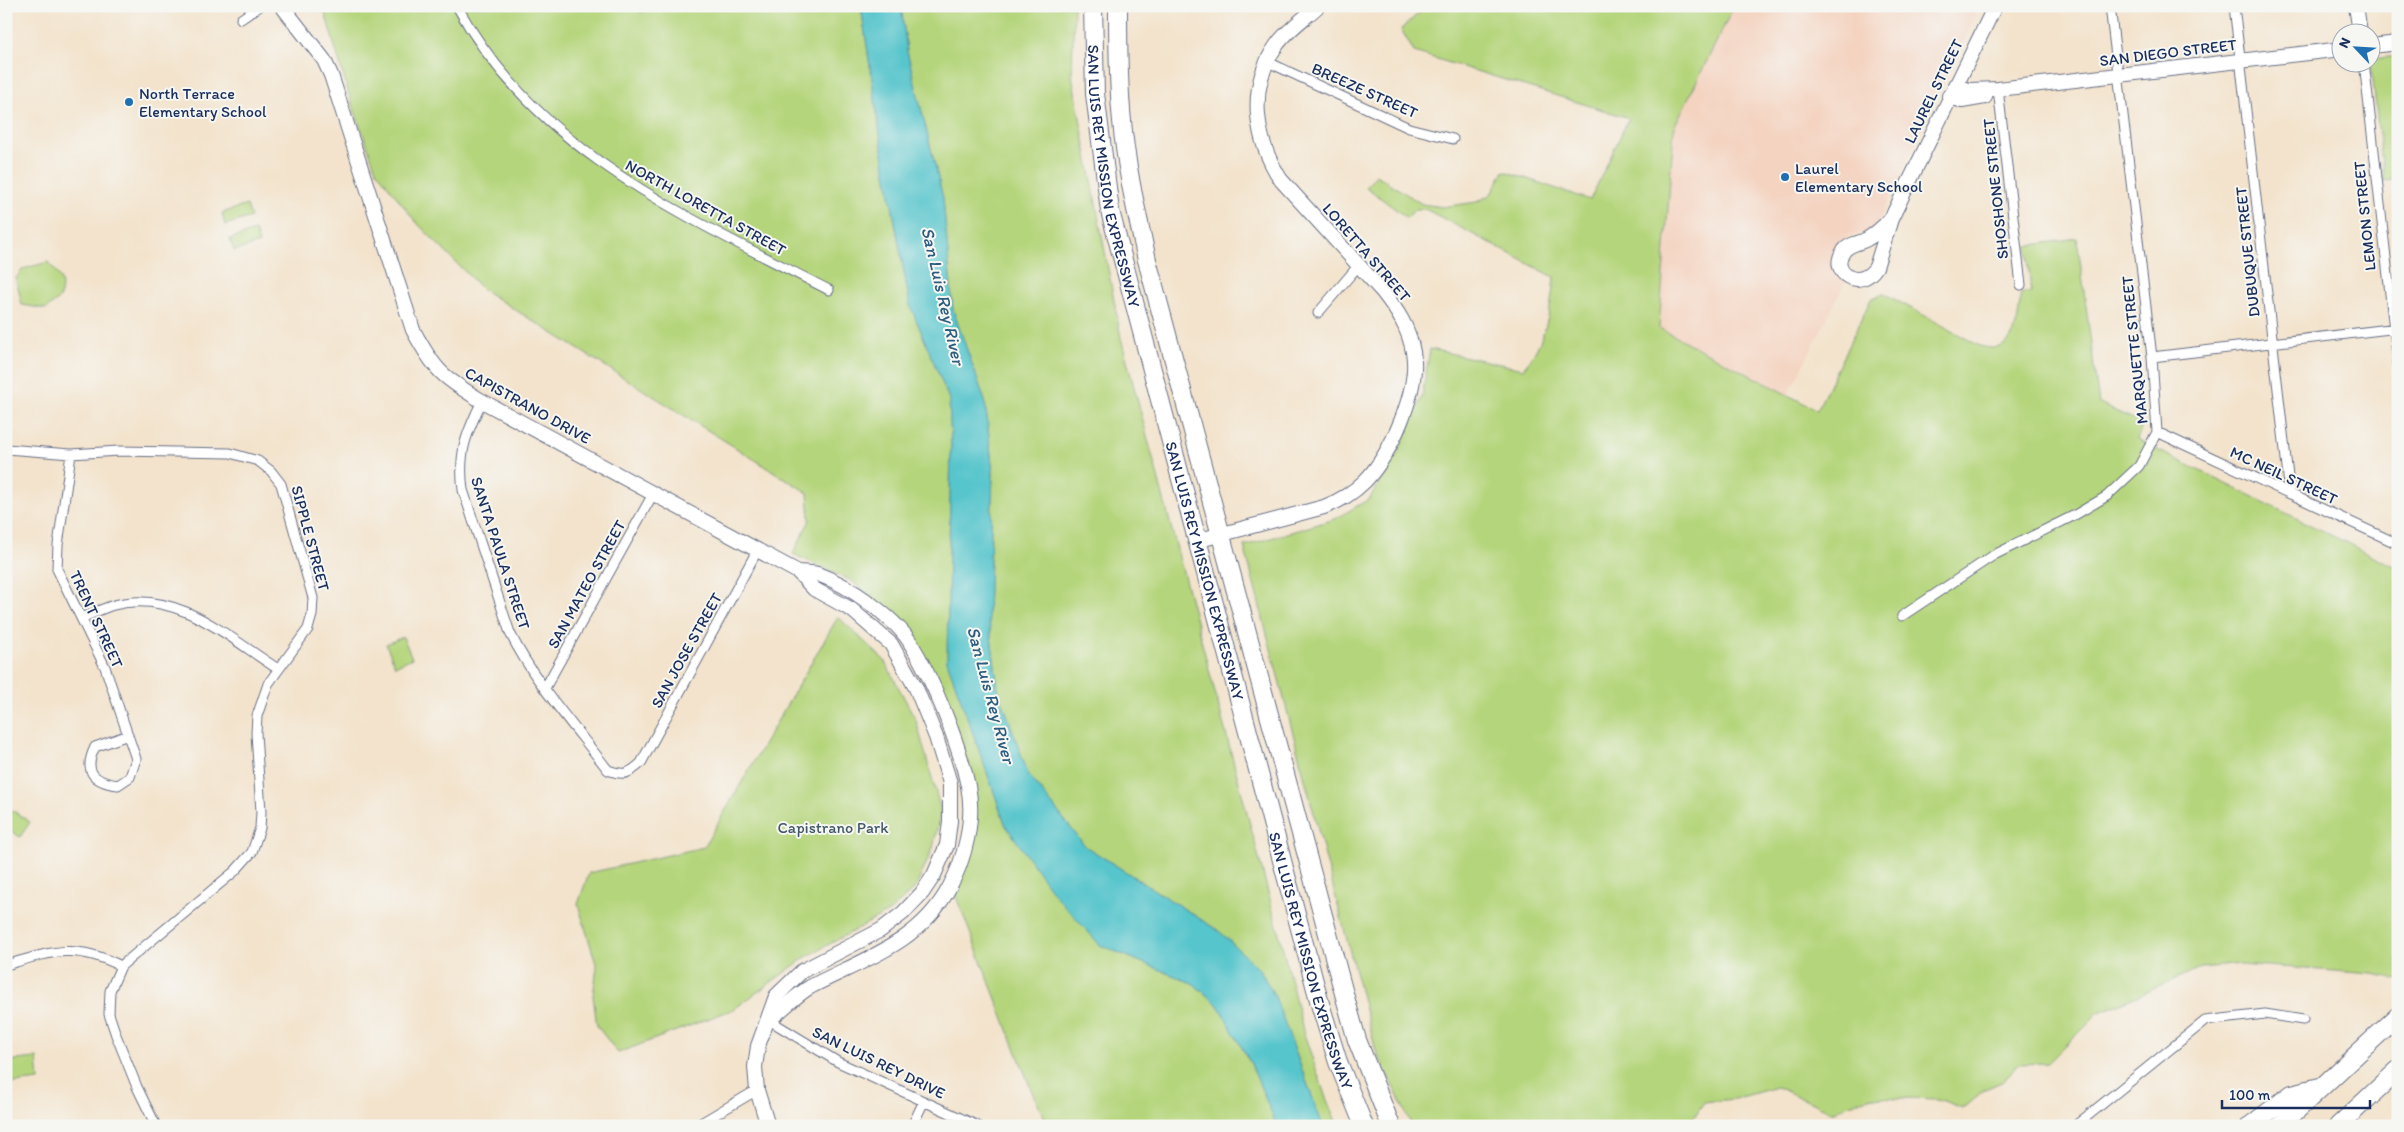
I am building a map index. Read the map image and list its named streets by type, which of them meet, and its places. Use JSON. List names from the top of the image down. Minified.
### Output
{"streets":{"highway":["SAN LUIS REY MISSION EXPRESSWAY"],"street":["SAN DIEGO STREET","BREEZE STREET","LAUREL STREET","SHOSHONE STREET","NORTH LORETTA STREET","LEMON STREET","LORETTA STREET","DUBUQUE STREET","MARQUETTE STREET","CAPISTRANO DRIVE","MC NEIL STREET","SIPPLE STREET","SANTA PAULA STREET","SAN MATEO STREET","TRENT STREET","SAN JOSE STREET","SAN LUIS REY DRIVE"]},"crossings":[["SAN DIEGO STREET","LAUREL STREET"],["SAN DIEGO STREET","SHOSHONE STREET"],["SAN DIEGO STREET","DUBUQUE STREET"],["SAN DIEGO STREET","MARQUETTE STREET"],["BREEZE STREET","LORETTA STREET"],["SAN LUIS REY MISSION EXPRESSWAY","LORETTA STREET"],["DUBUQUE STREET","MC NEIL STREET"],["MARQUETTE STREET","MC NEIL STREET"],["CAPISTRANO DRIVE","SANTA PAULA STREET"],["CAPISTRANO DRIVE","SAN MATEO STREET"],["CAPISTRANO DRIVE","SAN JOSE STREET"],["CAPISTRANO DRIVE","SAN LUIS REY DRIVE"],["SIPPLE STREET","TRENT STREET"],["SANTA PAULA STREET","SAN MATEO STREET"],["SANTA PAULA STREET","SAN JOSE STREET"]],"water":["San Luis Rey River"],"parks":["Capistrano Park"],"places":["North Terrace Elementary School","Laurel Elementary School"],"scale_bar":"100 m","north":"top left"}
